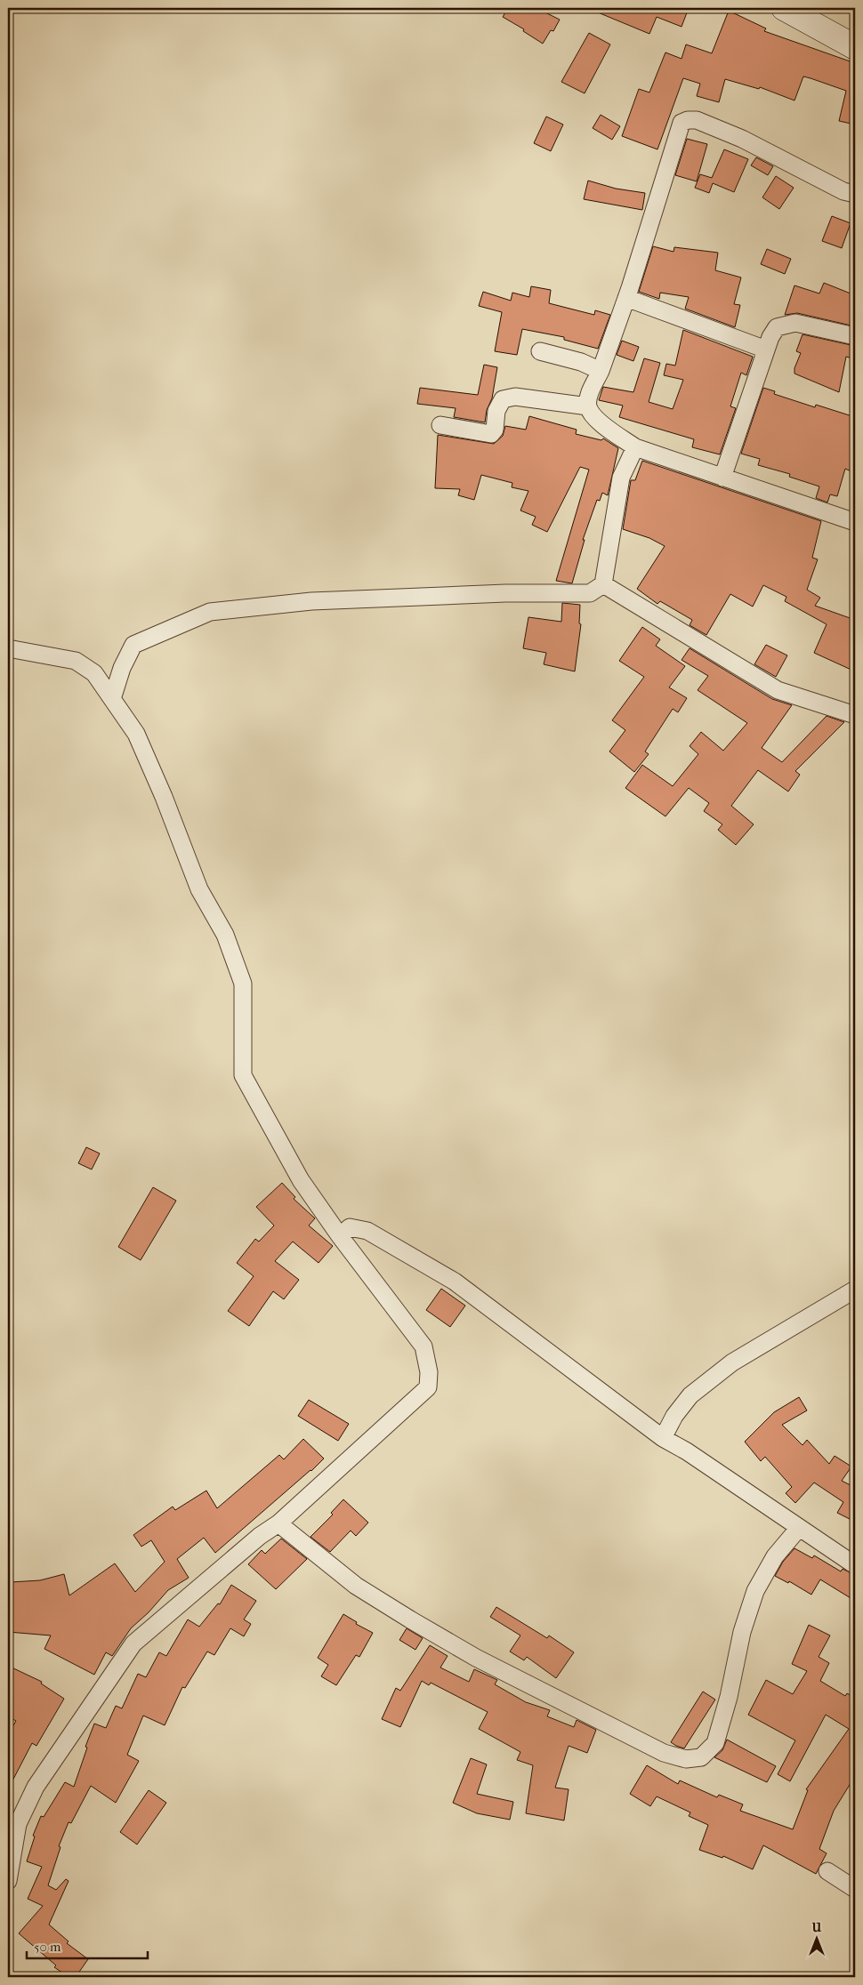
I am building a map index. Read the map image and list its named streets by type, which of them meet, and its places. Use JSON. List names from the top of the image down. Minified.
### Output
{"scale_bar":"50 m","north":"top"}
